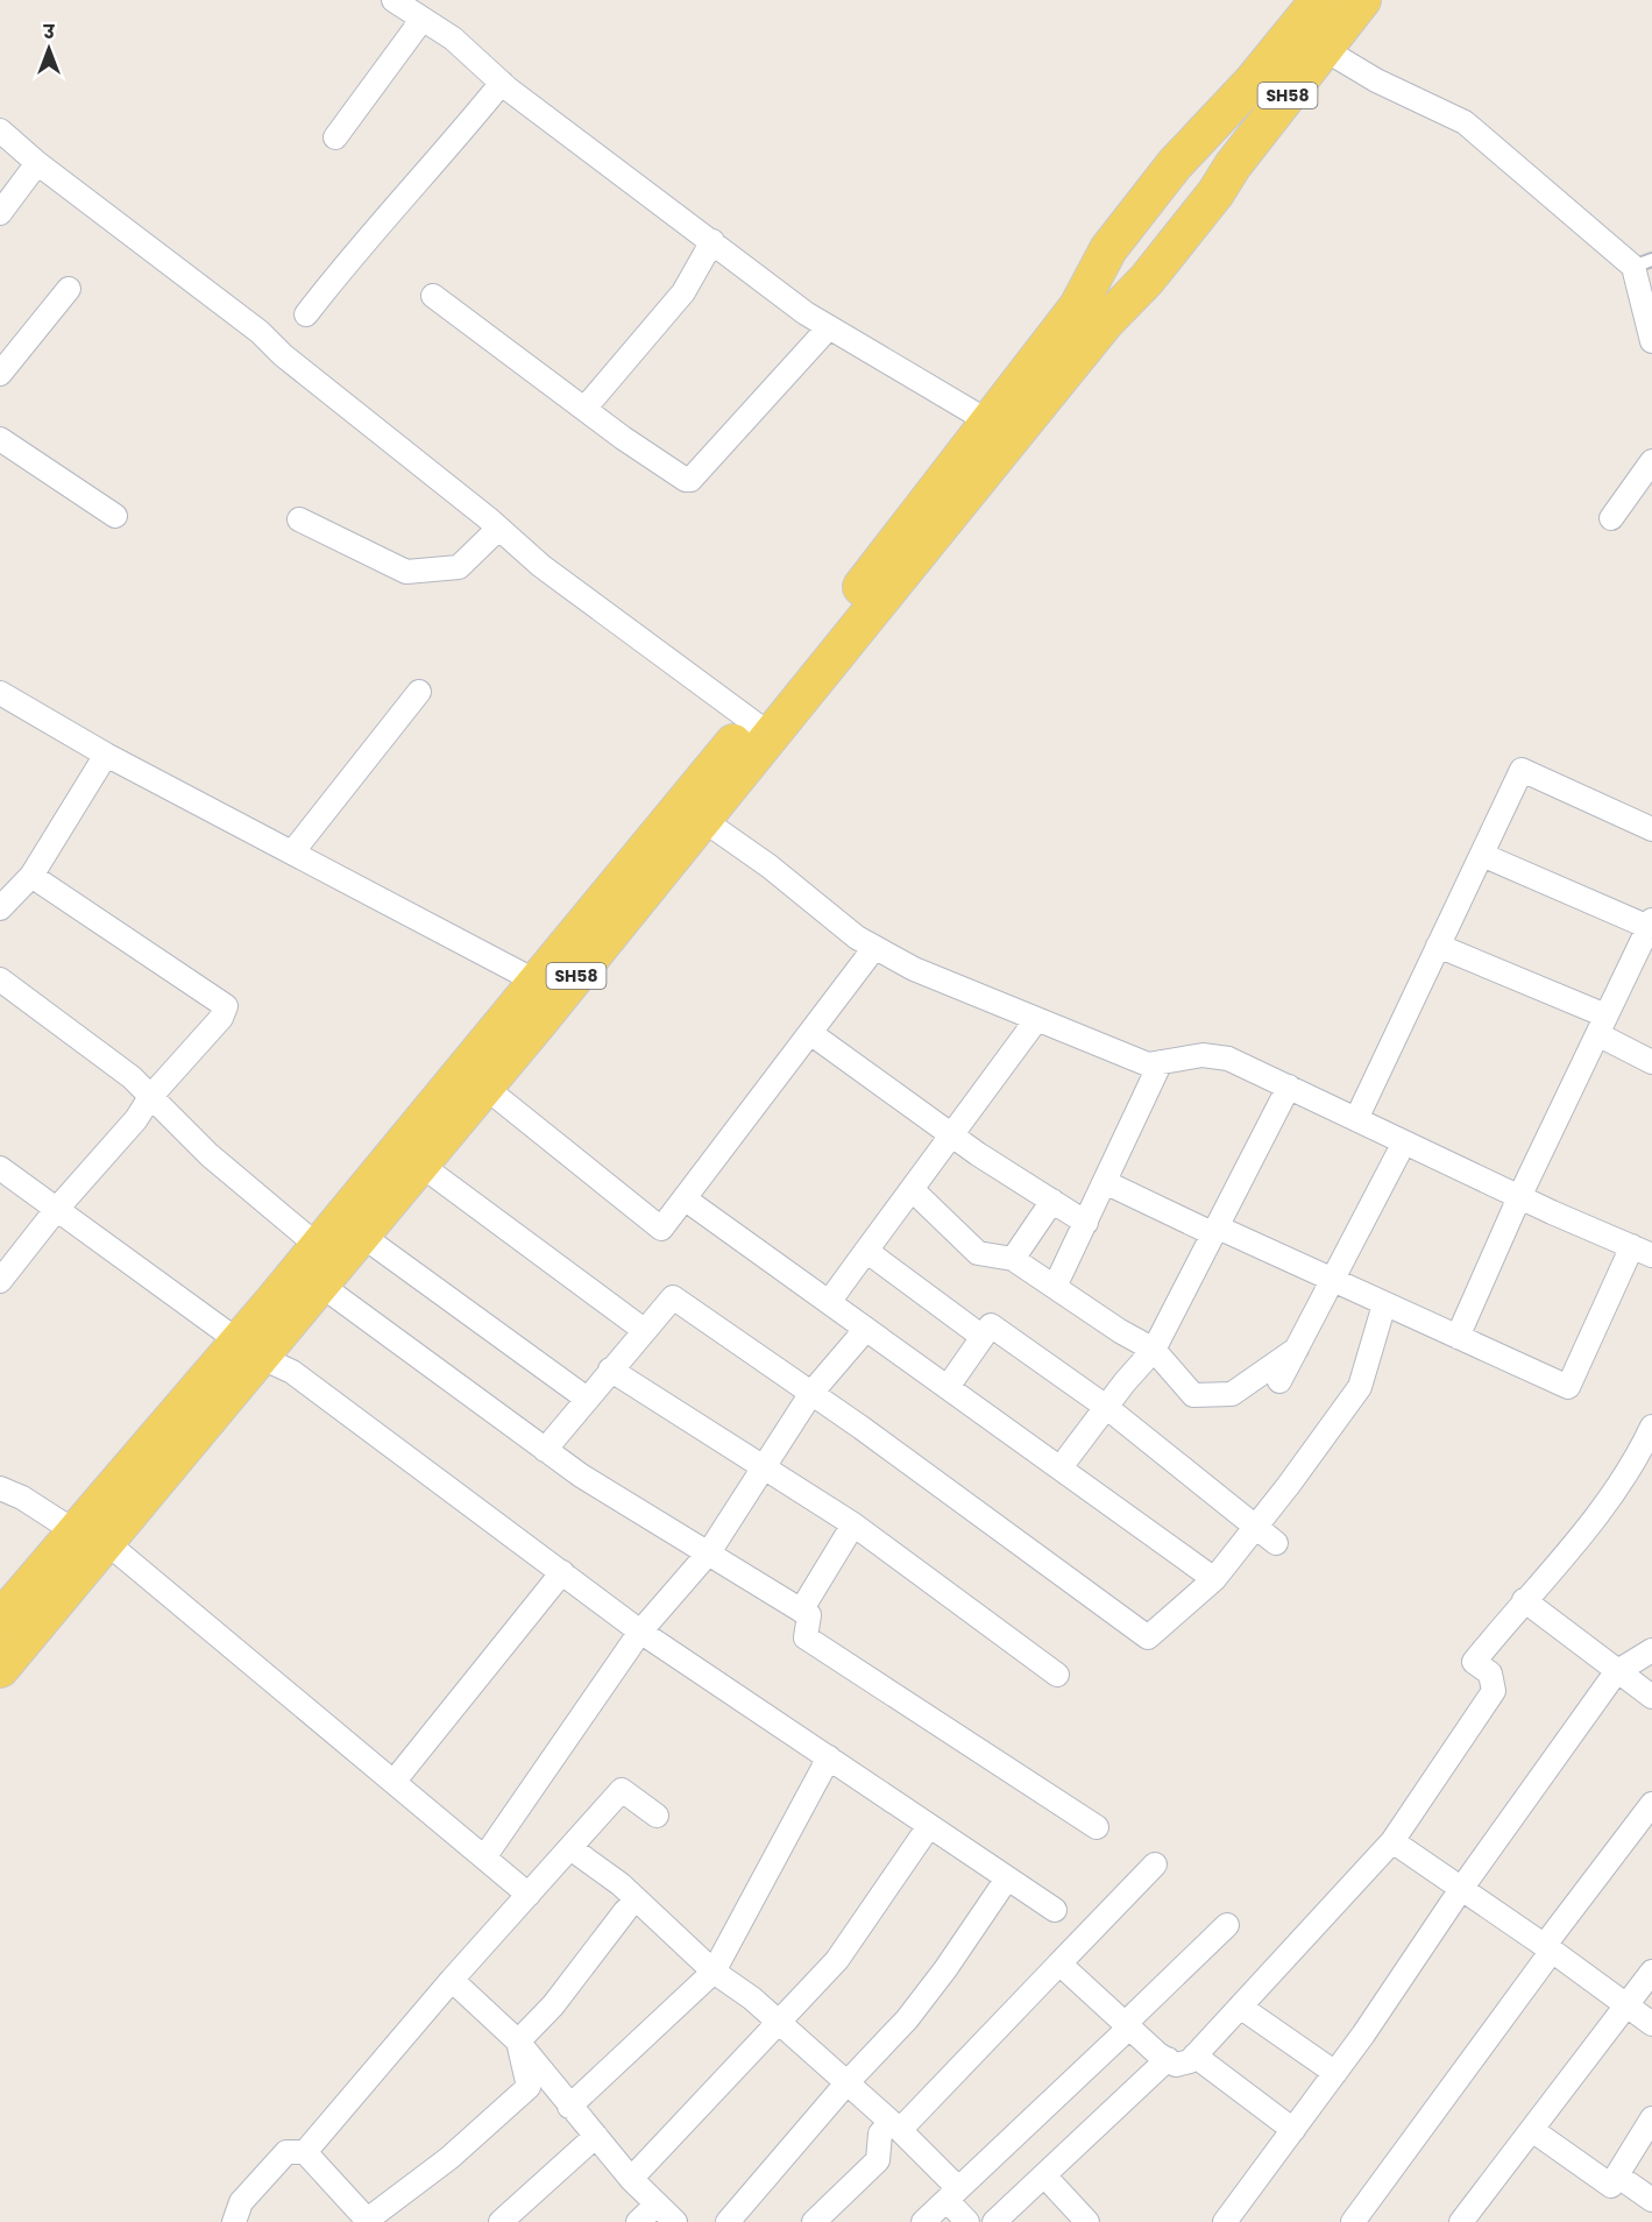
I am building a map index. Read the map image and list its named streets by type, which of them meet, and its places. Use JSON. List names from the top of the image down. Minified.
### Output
{"streets":{"main road":["SH58"]},"north":"top"}
